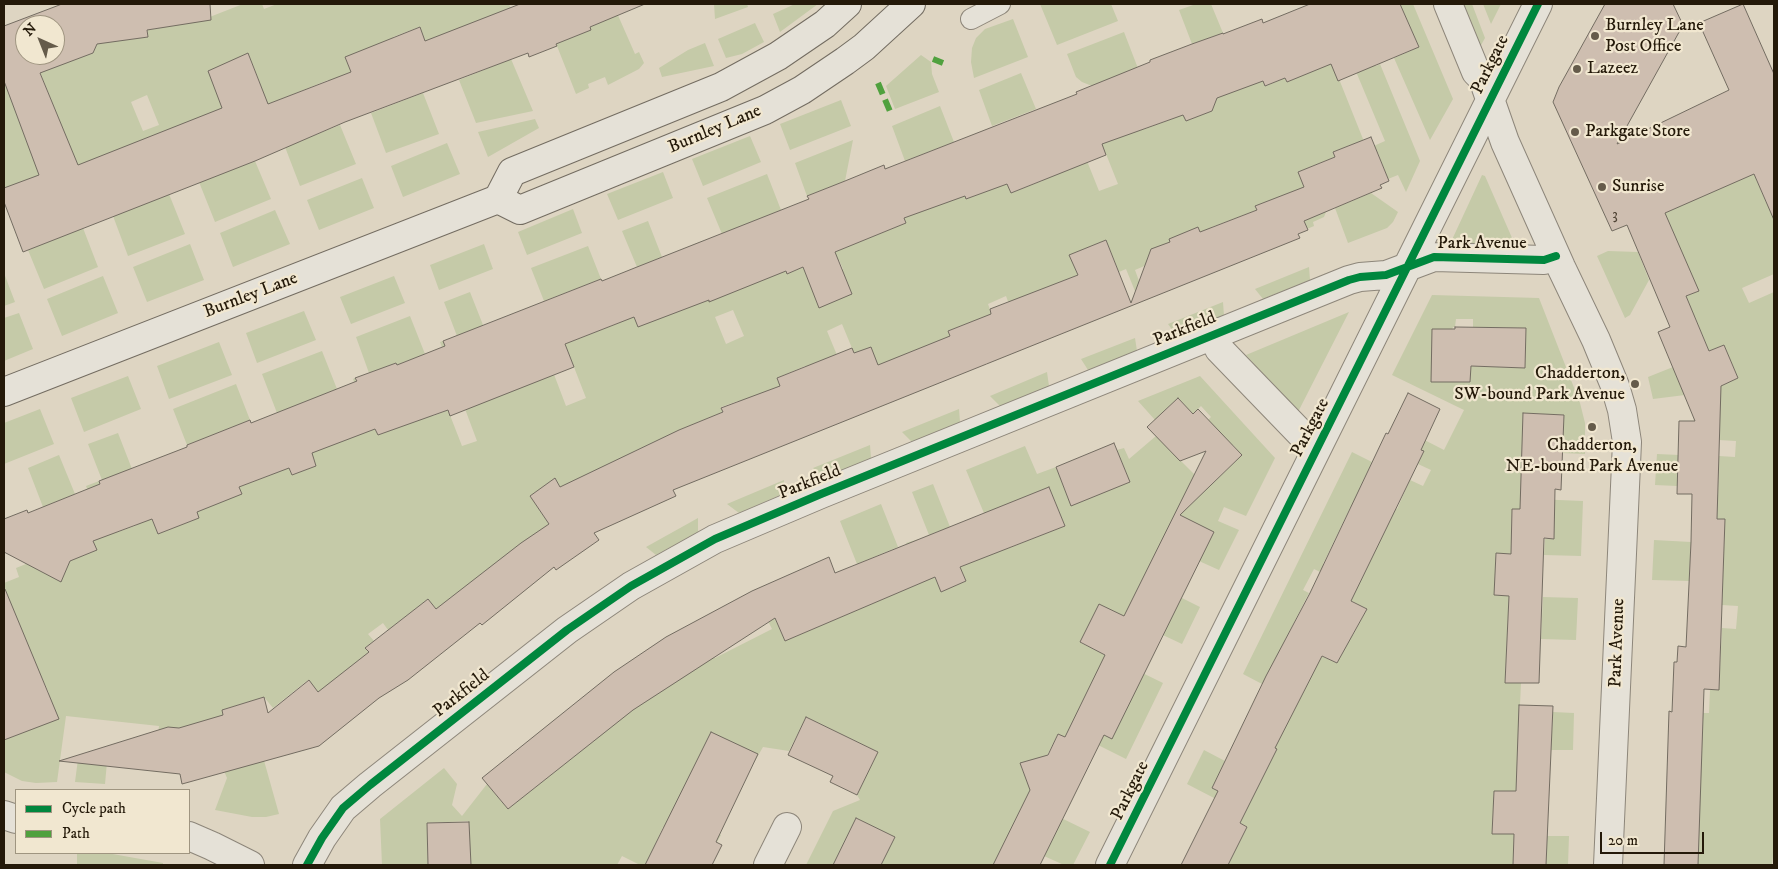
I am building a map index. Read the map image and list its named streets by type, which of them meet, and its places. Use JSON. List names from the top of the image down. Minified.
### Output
{"streets":{"street":["Parkgate","Burnley Lane","Park Avenue","Parkfield"]},"crossings":[["Parkgate","Park Avenue"],["Parkgate","Parkfield"],["Park Avenue","Parkfield"]],"places":["Burnley Lane Post Office","Lazeez","Parkgate Store","Sunrise","Chadderton, SW-bound Park Avenue","Chadderton, NE-bound Park Avenue"],"house_numbers":["3"],"legend":["Cycle path","Path"],"scale_bar":"20 m","north":"top left"}
